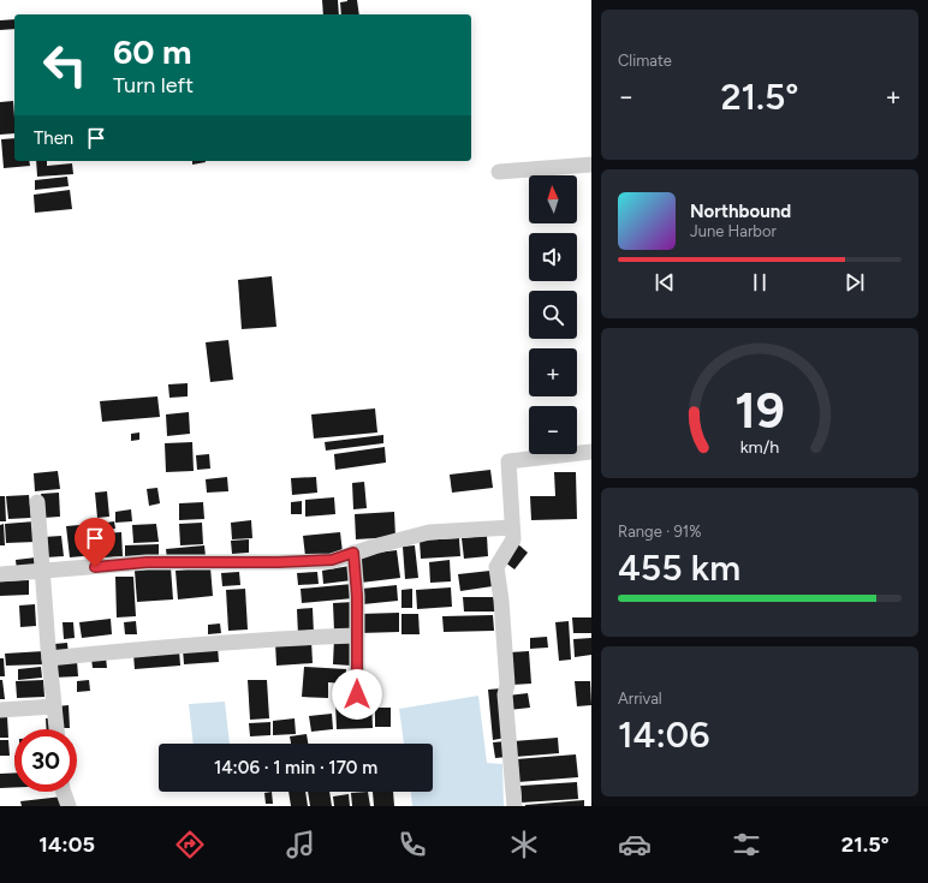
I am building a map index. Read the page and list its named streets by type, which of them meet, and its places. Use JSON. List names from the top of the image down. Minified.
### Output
{"north":"top","page":{"tile":["Climate",["Range · 91%","455 km"],["Arrival","14:06"]],"turn":["60 m","Turn left"],"heat":["−","21.5°","+"],"then":"Then","map_buttons":["+","−"],"song":["Northbound","June Harbor"],"limit":"30","trip":"14:06 · 1 min · 170 m","tabs":["14:05","21.5°"],"gauge":["19","km/h"]}}
